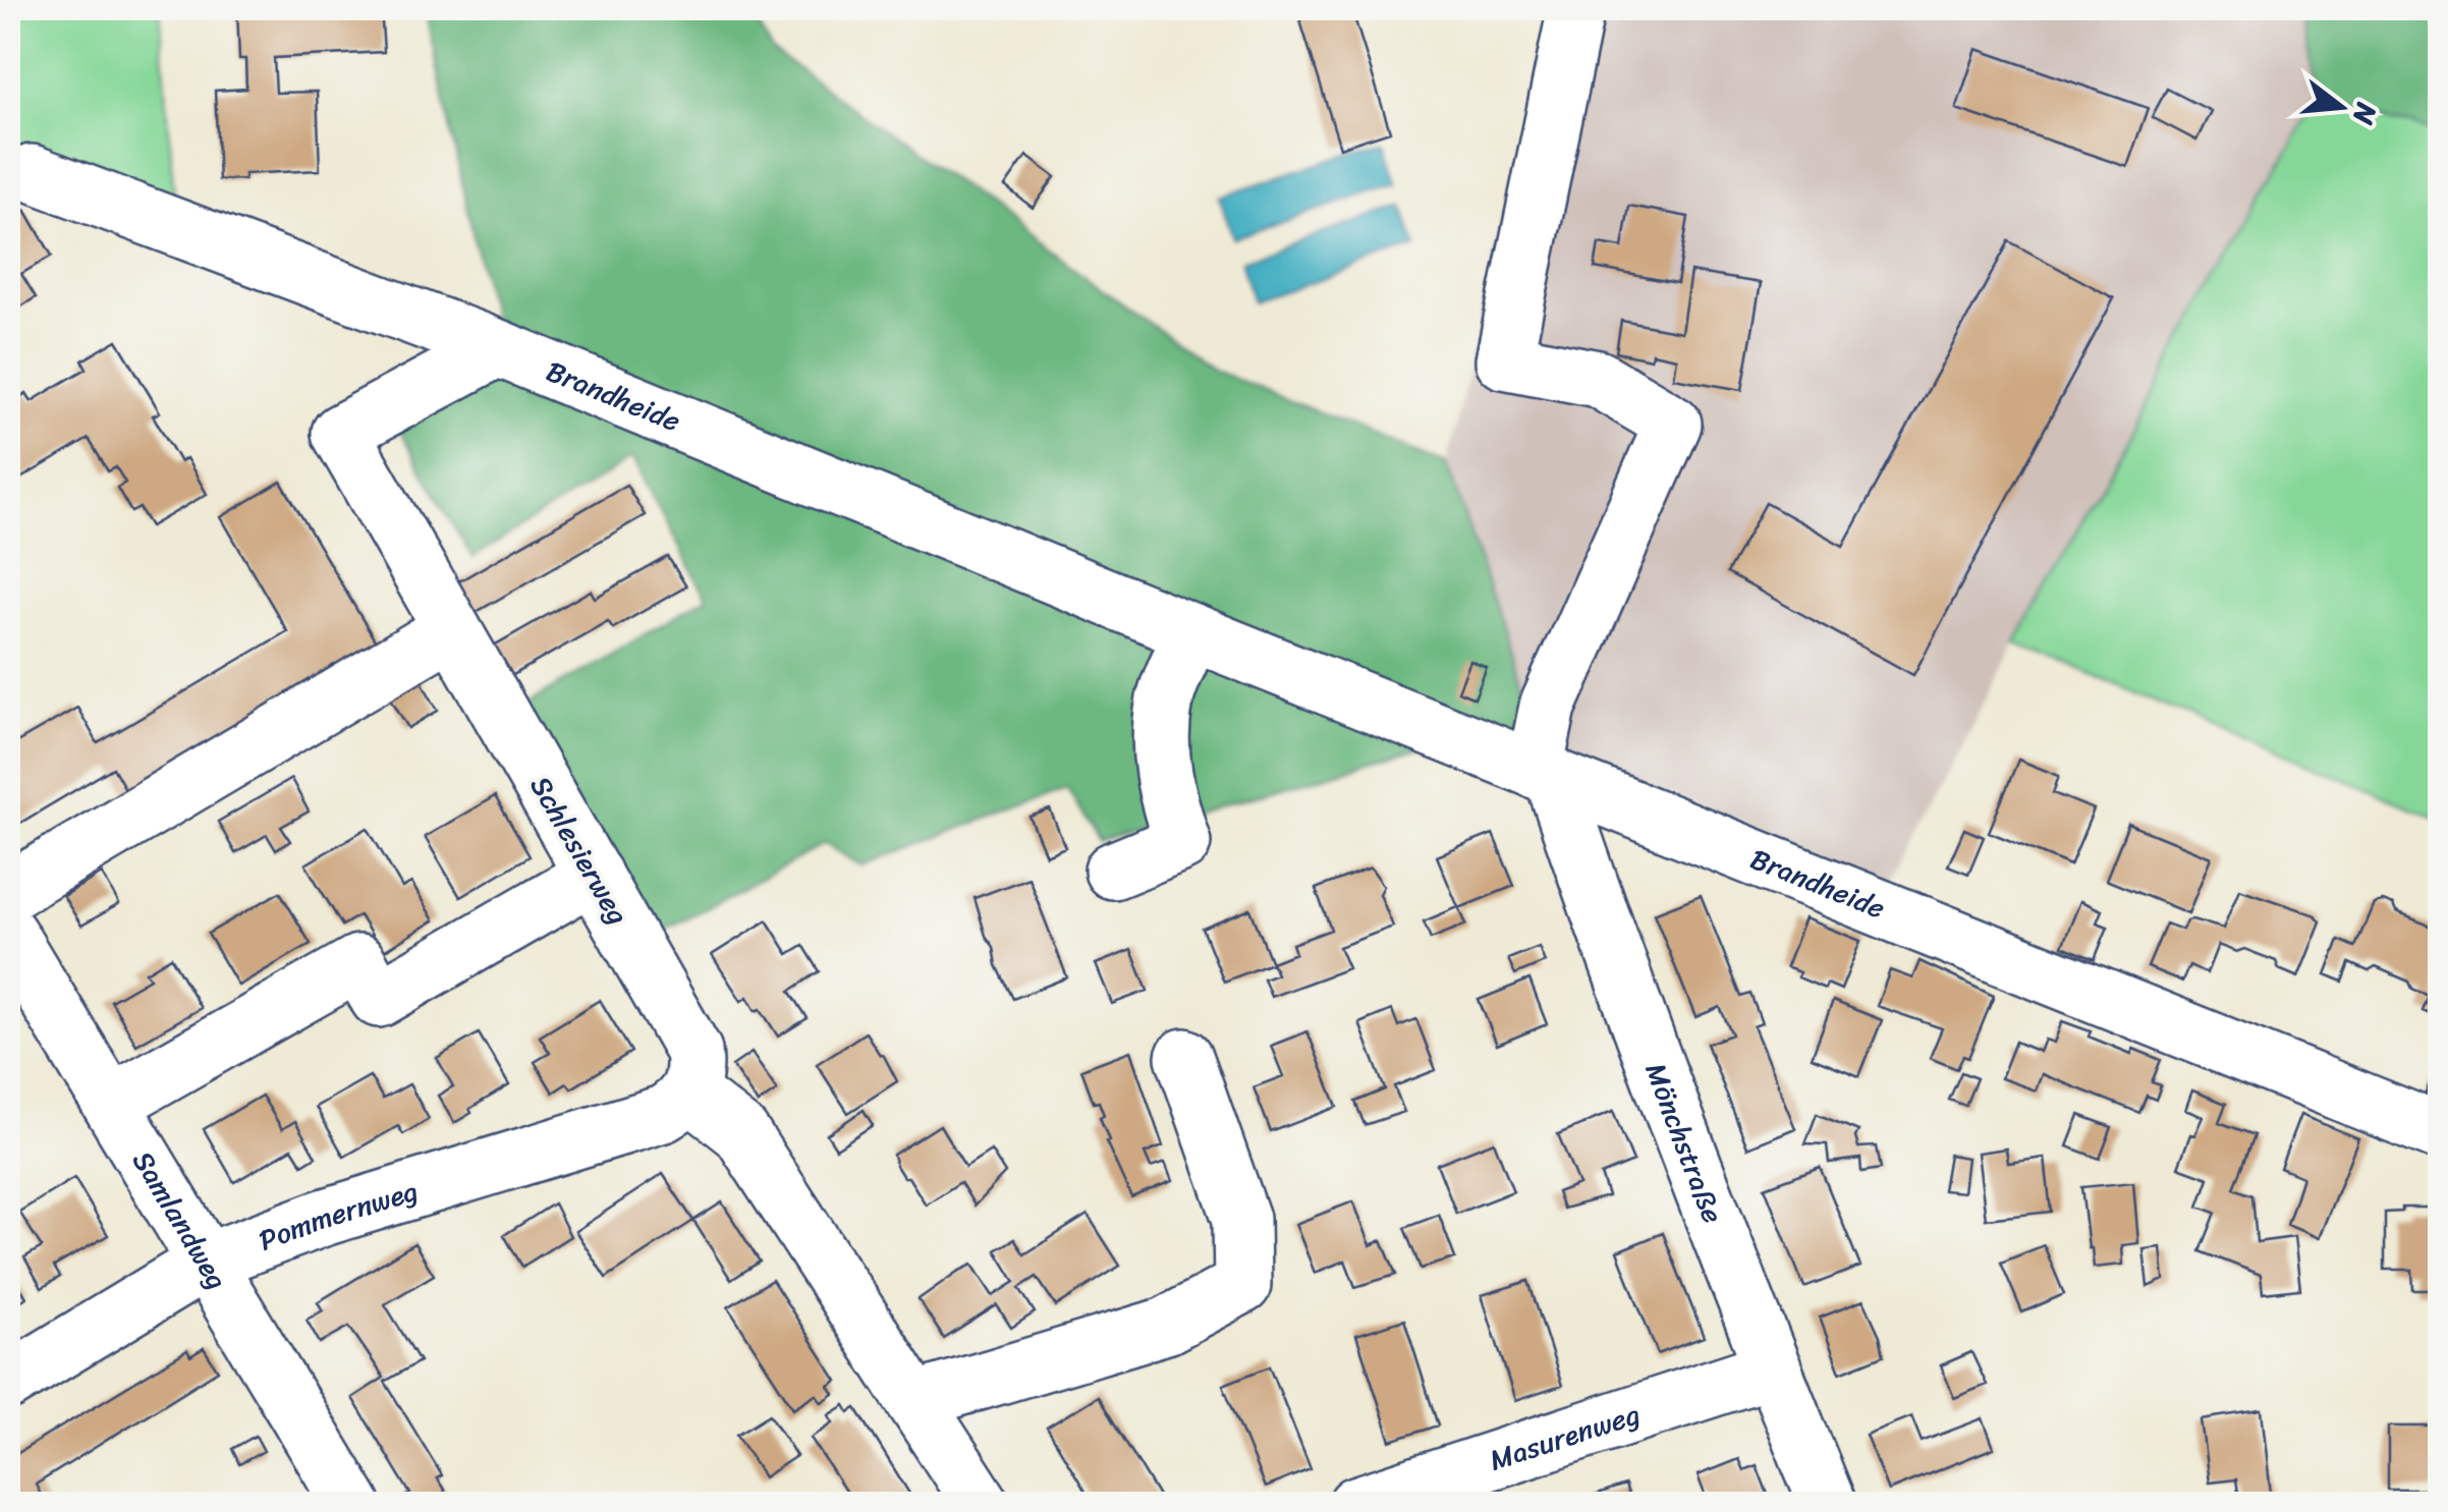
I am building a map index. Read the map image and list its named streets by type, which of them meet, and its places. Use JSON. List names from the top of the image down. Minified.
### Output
{"streets":{"street":["Brandheide","Schlesierweg","Mönchstraße","Pommernweg","Samlandweg","Masurenweg"]},"crossings":[["Brandheide","Schlesierweg"],["Brandheide","Mönchstraße"],["Schlesierweg","Pommernweg"],["Mönchstraße","Masurenweg"],["Pommernweg","Samlandweg"]],"north":"right"}
